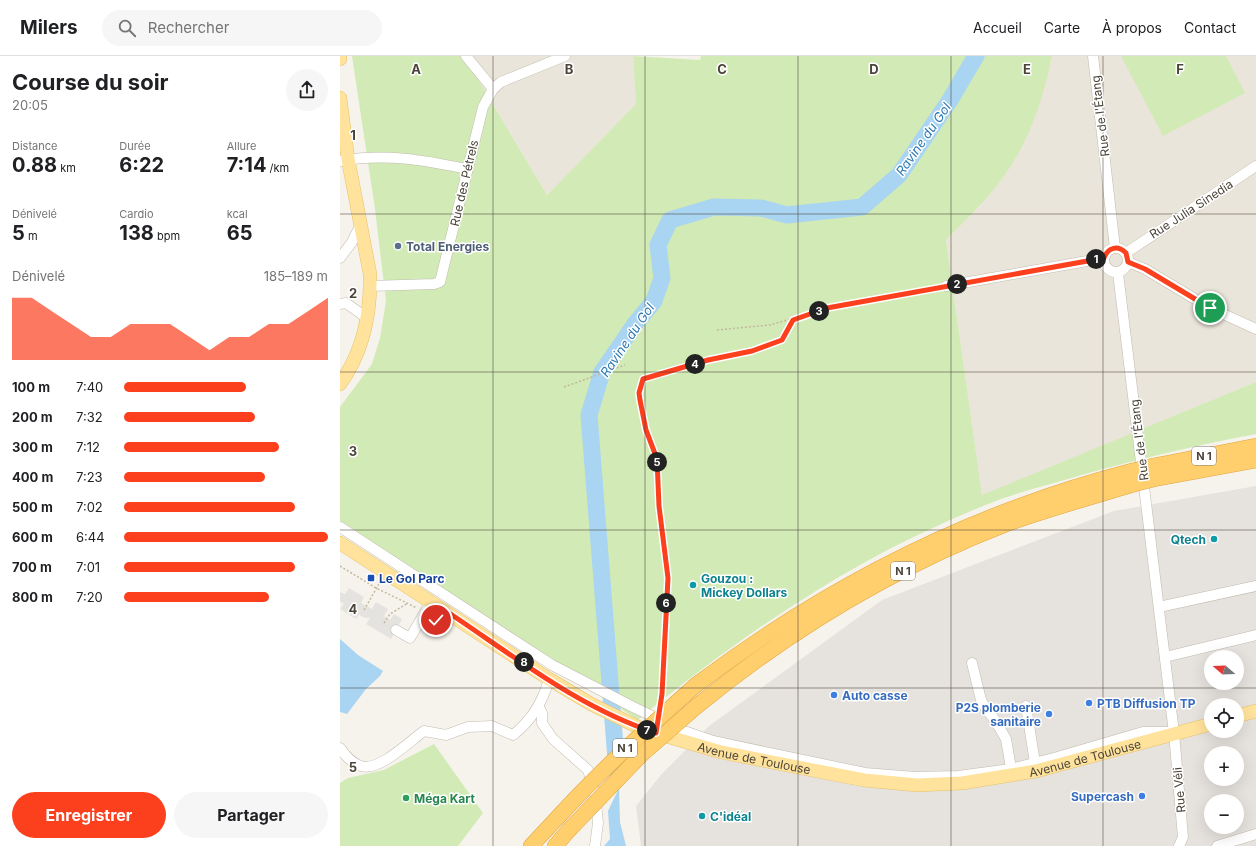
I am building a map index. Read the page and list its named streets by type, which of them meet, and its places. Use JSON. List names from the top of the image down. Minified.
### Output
{"streets":{"highway":["N 1"],"main road":["Avenue de Toulouse"],"street":["Rue de l'Étang","Rue des Pétrels","Rue Julia Sinedia","Rue Véli"]},"crossings":[["Rue de l'Étang","Rue Julia Sinedia"],["Rue de l'Étang","Avenue de Toulouse"],["Rue de l'Étang","Rue Véli"],["Avenue de Toulouse","Rue Véli"]],"water":["Ravine du Gol"],"places":{"other":["Total Energies","Qtech","Gouzou : Mickey Dollars","Auto casse","PTB Diffusion TP","P2S plomberie sanitaire","Supercash","Méga Kart","C'idéal"],"transit":["Le Gol Parc"]},"north":"left","page":{"header":"Milers","search":"Rechercher","nav":["Accueil","Carte","À propos","Contact"],"heading":["Course du soir","20:05"],"stats":[["Distance","0.88 km"],["Durée","6:22"],["Allure","7:14 /km"],["Dénivelé","5 m"],["Cardio","138 bpm"],["kcal","65"]],"pins":["1","2","3","4","5","6","8","7"],"chart":["Dénivelé","185–189 m"],"list":[{"name":"100 m","note":"7:40"},{"name":"200 m","note":"7:32"},{"name":"300 m","note":"7:12"},{"name":"400 m","note":"7:23"},{"name":"500 m","note":"7:02"},{"name":"600 m","note":"6:44"},{"name":"700 m","note":"7:01"},{"name":"800 m","note":"7:20"}],"map_buttons":["+","−"],"buttons":["Enregistrer","Partager"]},"grid":{"columns":["A","B","C","D","E","F"],"rows":["1","2","3","4","5"]}}
